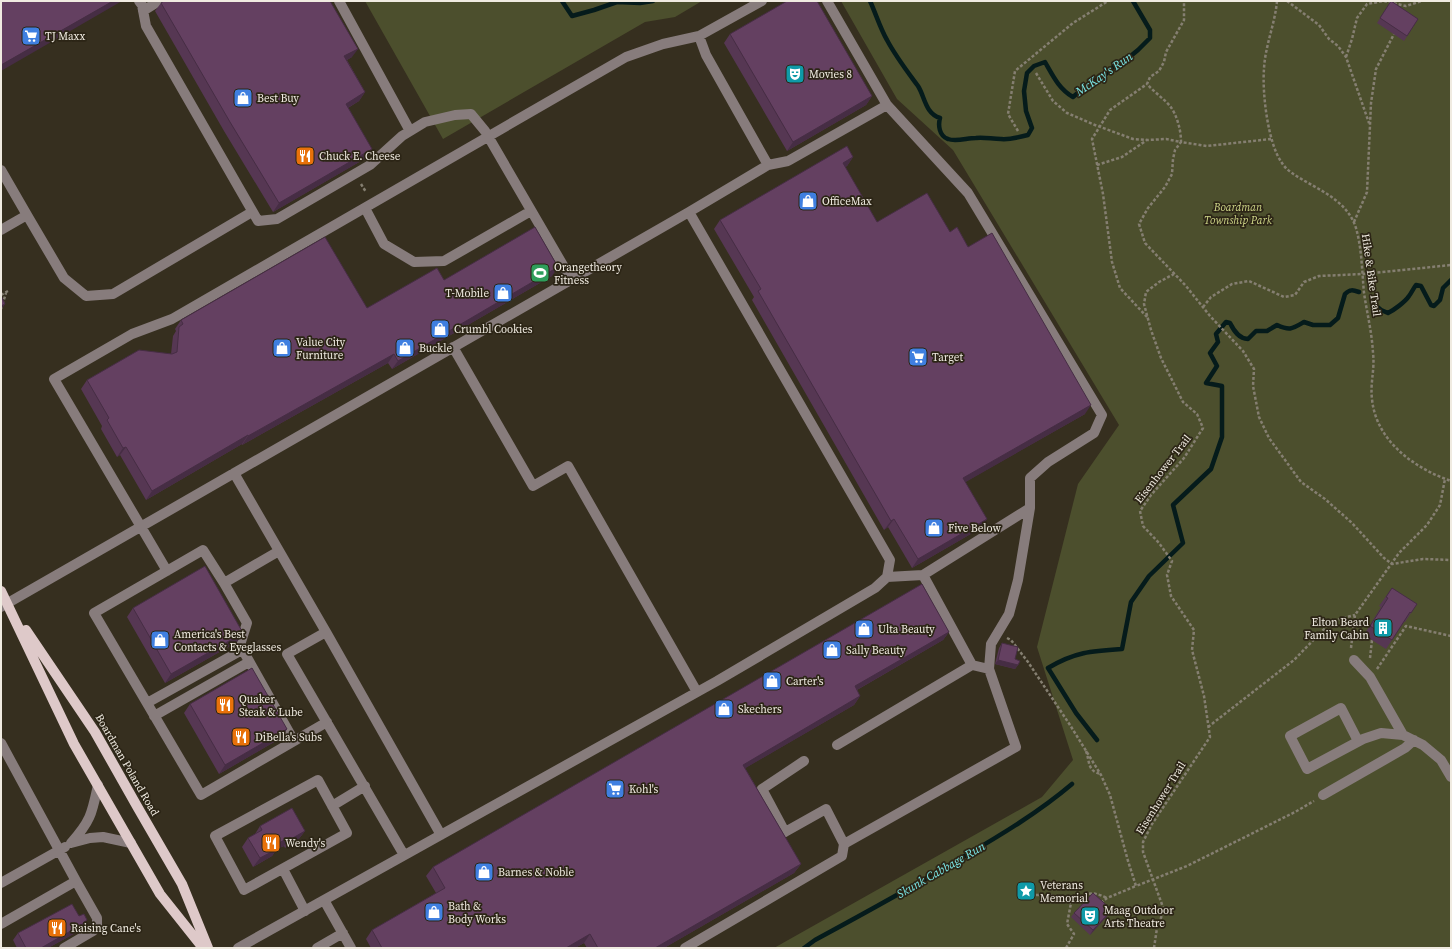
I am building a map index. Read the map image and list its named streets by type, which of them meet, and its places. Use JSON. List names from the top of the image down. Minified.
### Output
{"streets":{"main road":["Boardman Poland Road"],"path":["Hike & Bike Trail","Eisenhower Trail"]},"water":["McKay's Run","Skunk Cabbage Run"],"parks":["Boardman Township Park"],"places":{"supermarket":["TJ Maxx","Target","Kohl's"],"theatre":["Movies 8","Maag Outdoor Arts Theatre"],"shop":["Best Buy","OfficeMax","T-Mobile","Crumbl Cookies","Value City Furniture","Buckle","Five Below","Ulta Beauty","America's Best Contacts & Eyeglasses","Sally Beauty","Carter's","Skechers","Barnes & Noble","Bath & Body Works"],"restaurant":["Chuck E. Cheese","Quaker Steak & Lube","DiBella's Subs","Wendy's","Raising Cane's"],"sports":["Orangetheory Fitness"],"building":["Elton Beard Family Cabin"],"place":["Veterans Memorial"]}}
